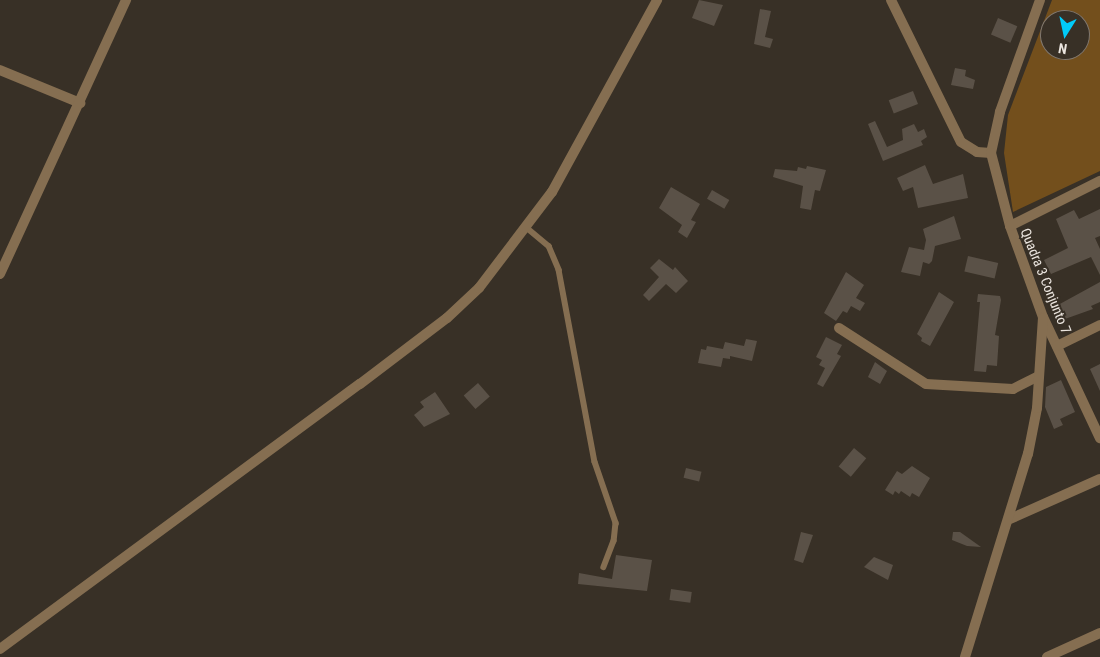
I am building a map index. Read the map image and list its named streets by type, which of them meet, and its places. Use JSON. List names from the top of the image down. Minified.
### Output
{"streets":{"street":["Quadra 3 Conjunto 7"]},"north":"bottom"}
